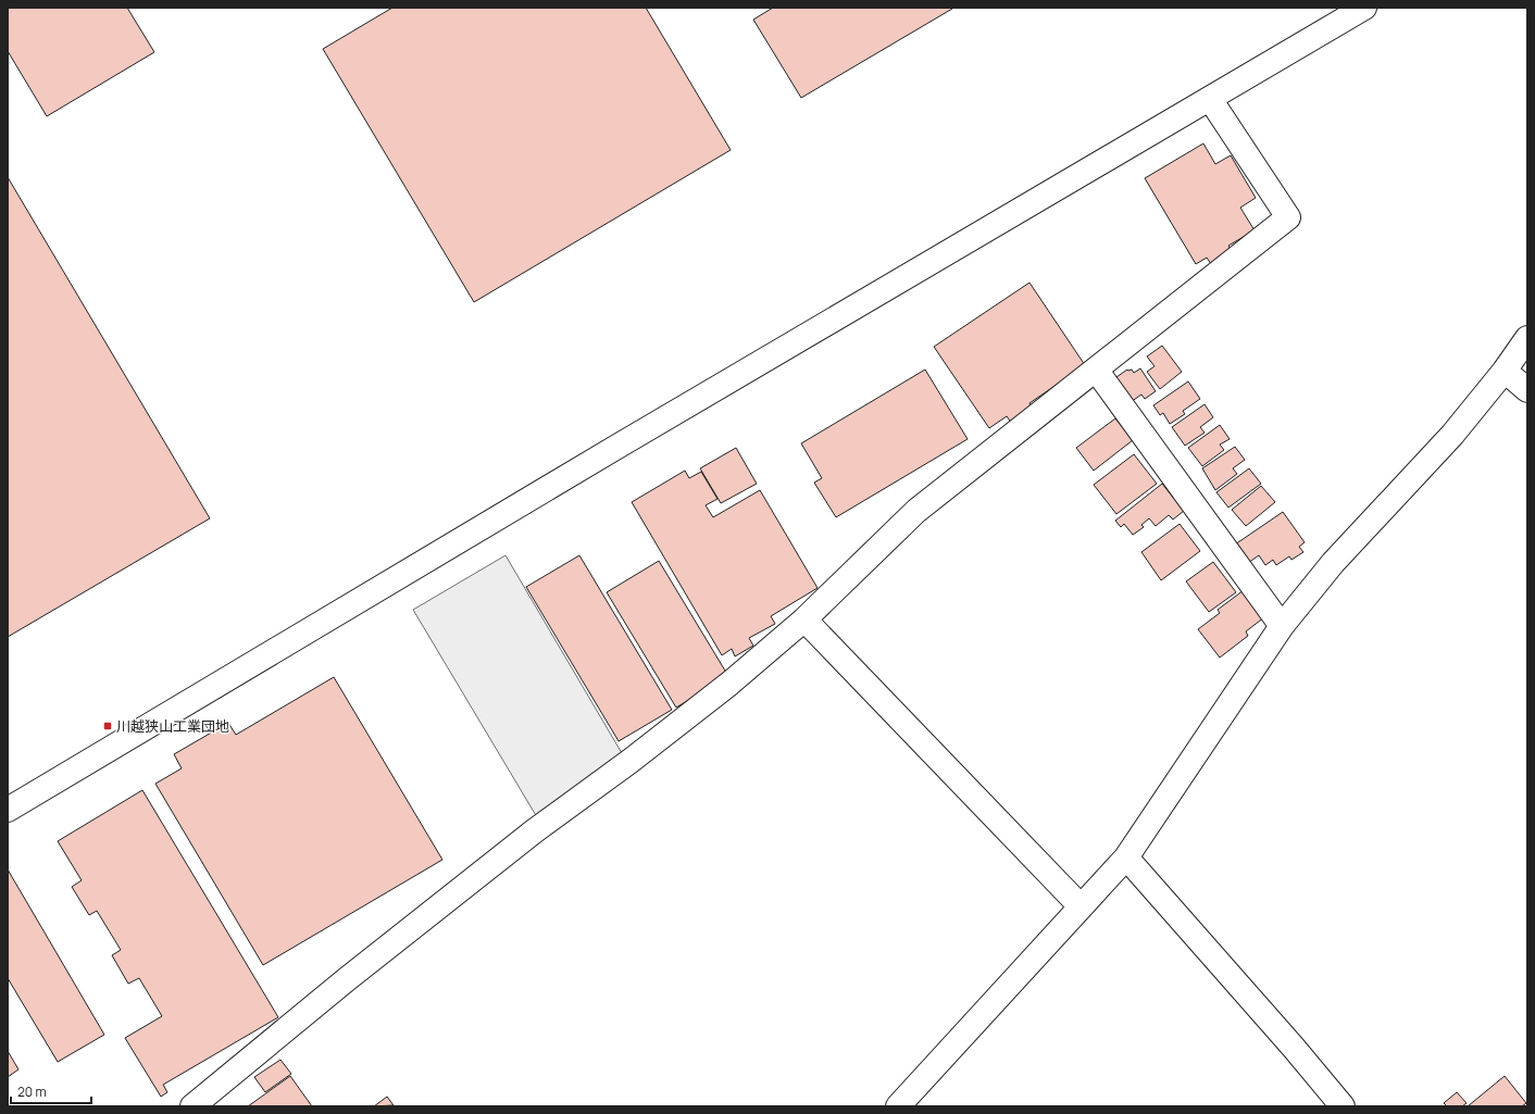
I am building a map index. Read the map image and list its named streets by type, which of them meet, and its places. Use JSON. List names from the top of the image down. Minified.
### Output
{"places":{"transit":["川越狭山工業団地"]},"scale_bar":"20 m"}
